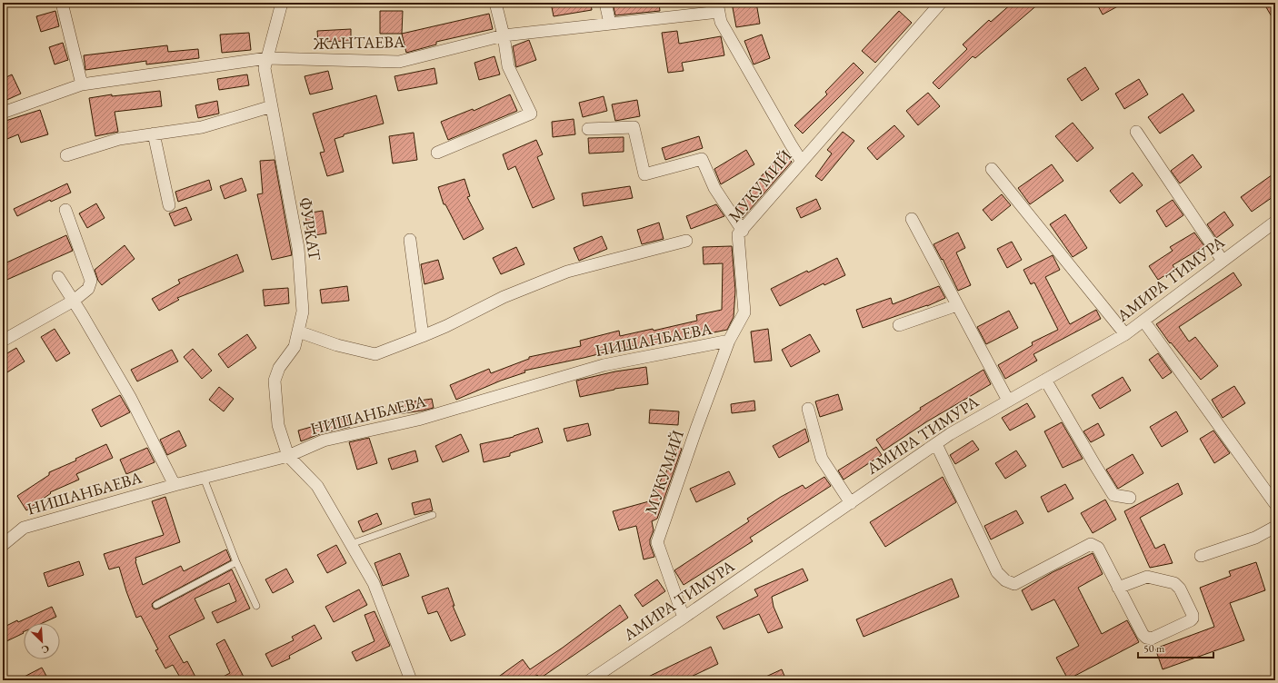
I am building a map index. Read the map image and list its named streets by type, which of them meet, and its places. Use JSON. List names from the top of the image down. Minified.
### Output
{"streets":{"street":["ЖАНТАЕВА","МУКУМИЙ","ФУРКАТ","АМИРА ТИМУРА","НИШАНБАЕВА"]},"crossings":[["ЖАНТАЕВА","ФУРКАТ"],["МУКУМИЙ","АМИРА ТИМУРА"],["МУКУМИЙ","НИШАНБАЕВА"],["ФУРКАТ","НИШАНБАЕВА"]],"scale_bar":"50 m","north":"bottom right"}
